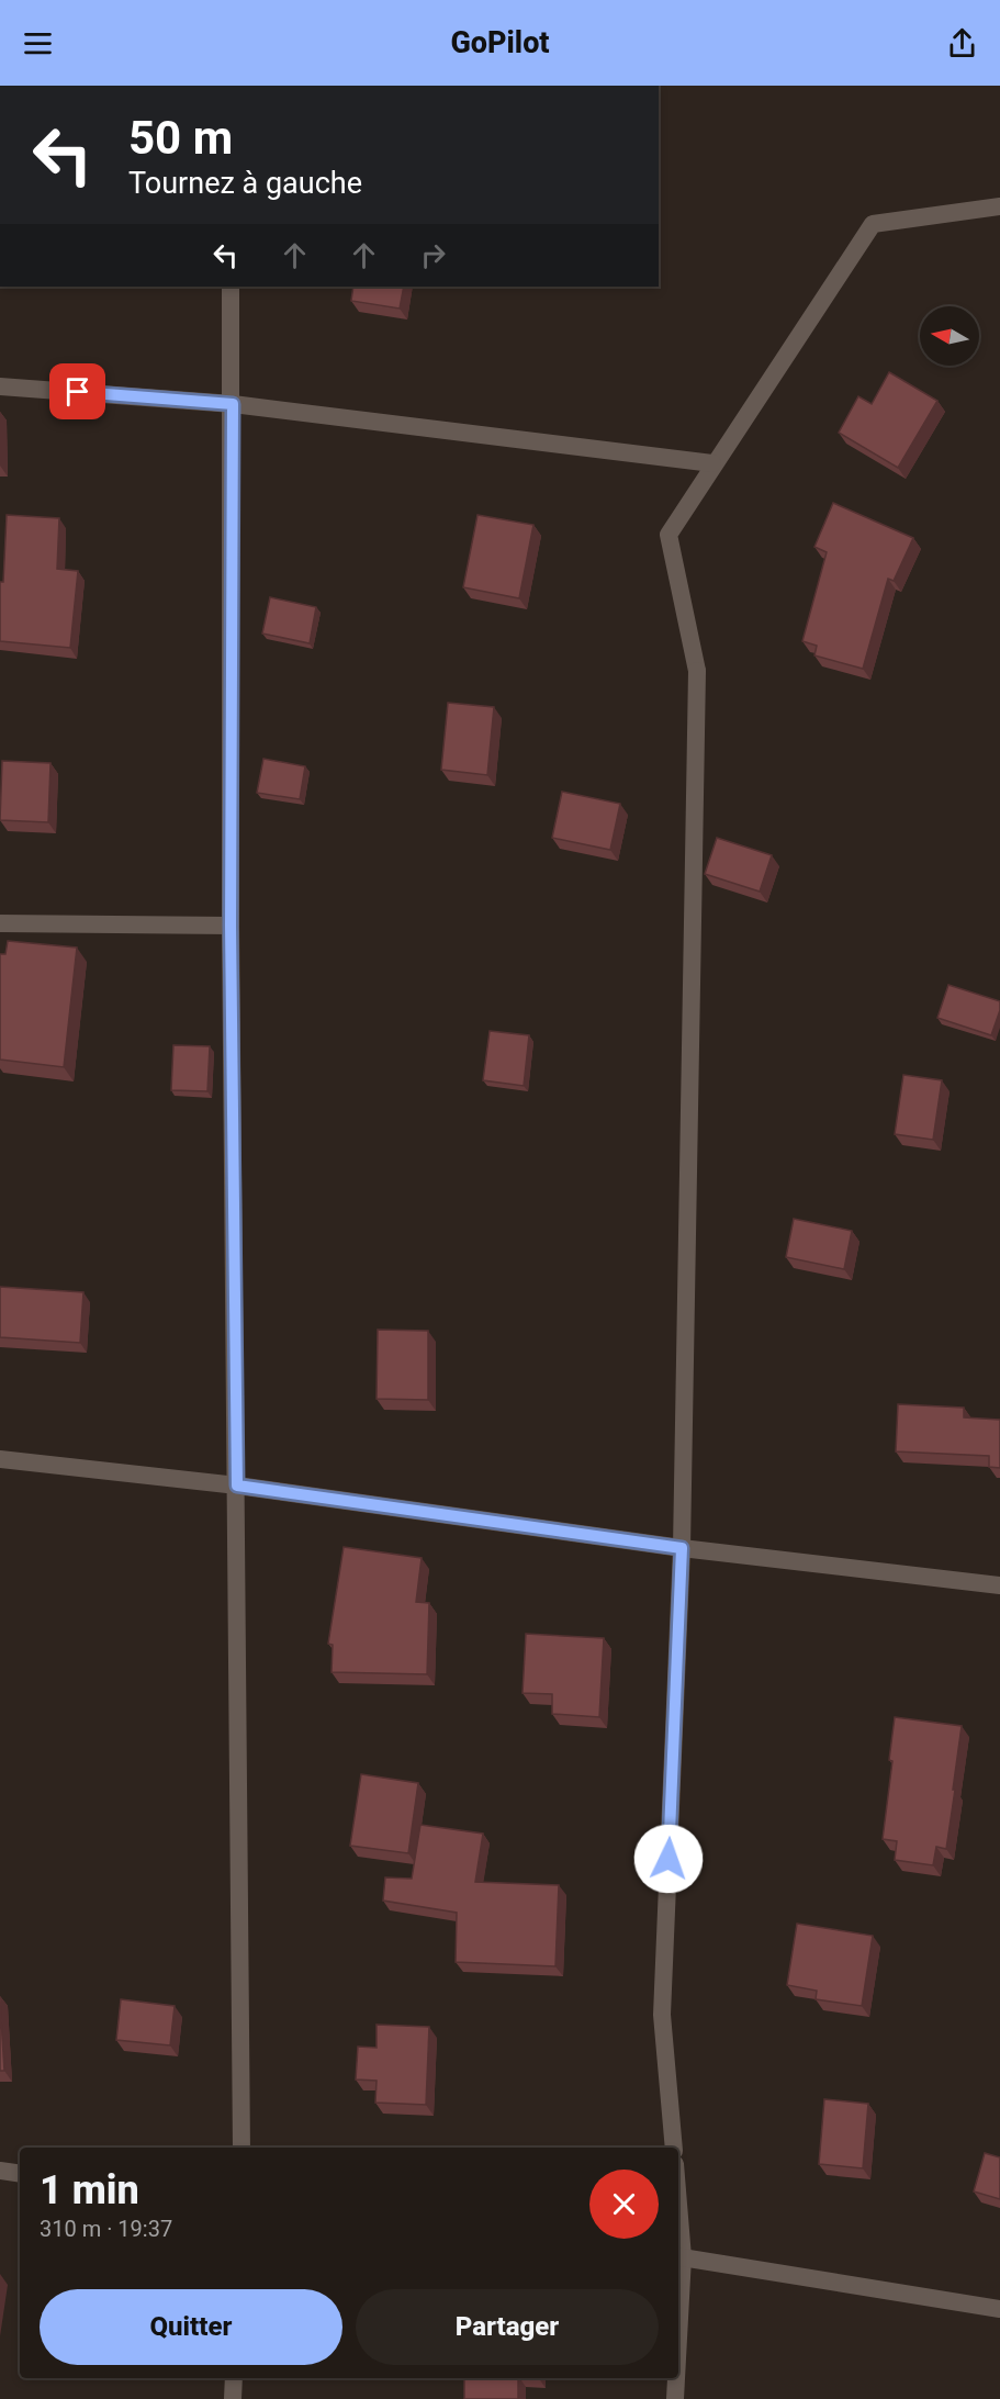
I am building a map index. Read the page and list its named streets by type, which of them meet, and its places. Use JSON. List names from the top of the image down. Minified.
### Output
{"north":"left","page":{"header":"GoPilot","turn":["50 m","Tournez à gauche"],"heading":["1 min","310 m · 19:37"],"buttons":["Quitter","Partager"]}}
